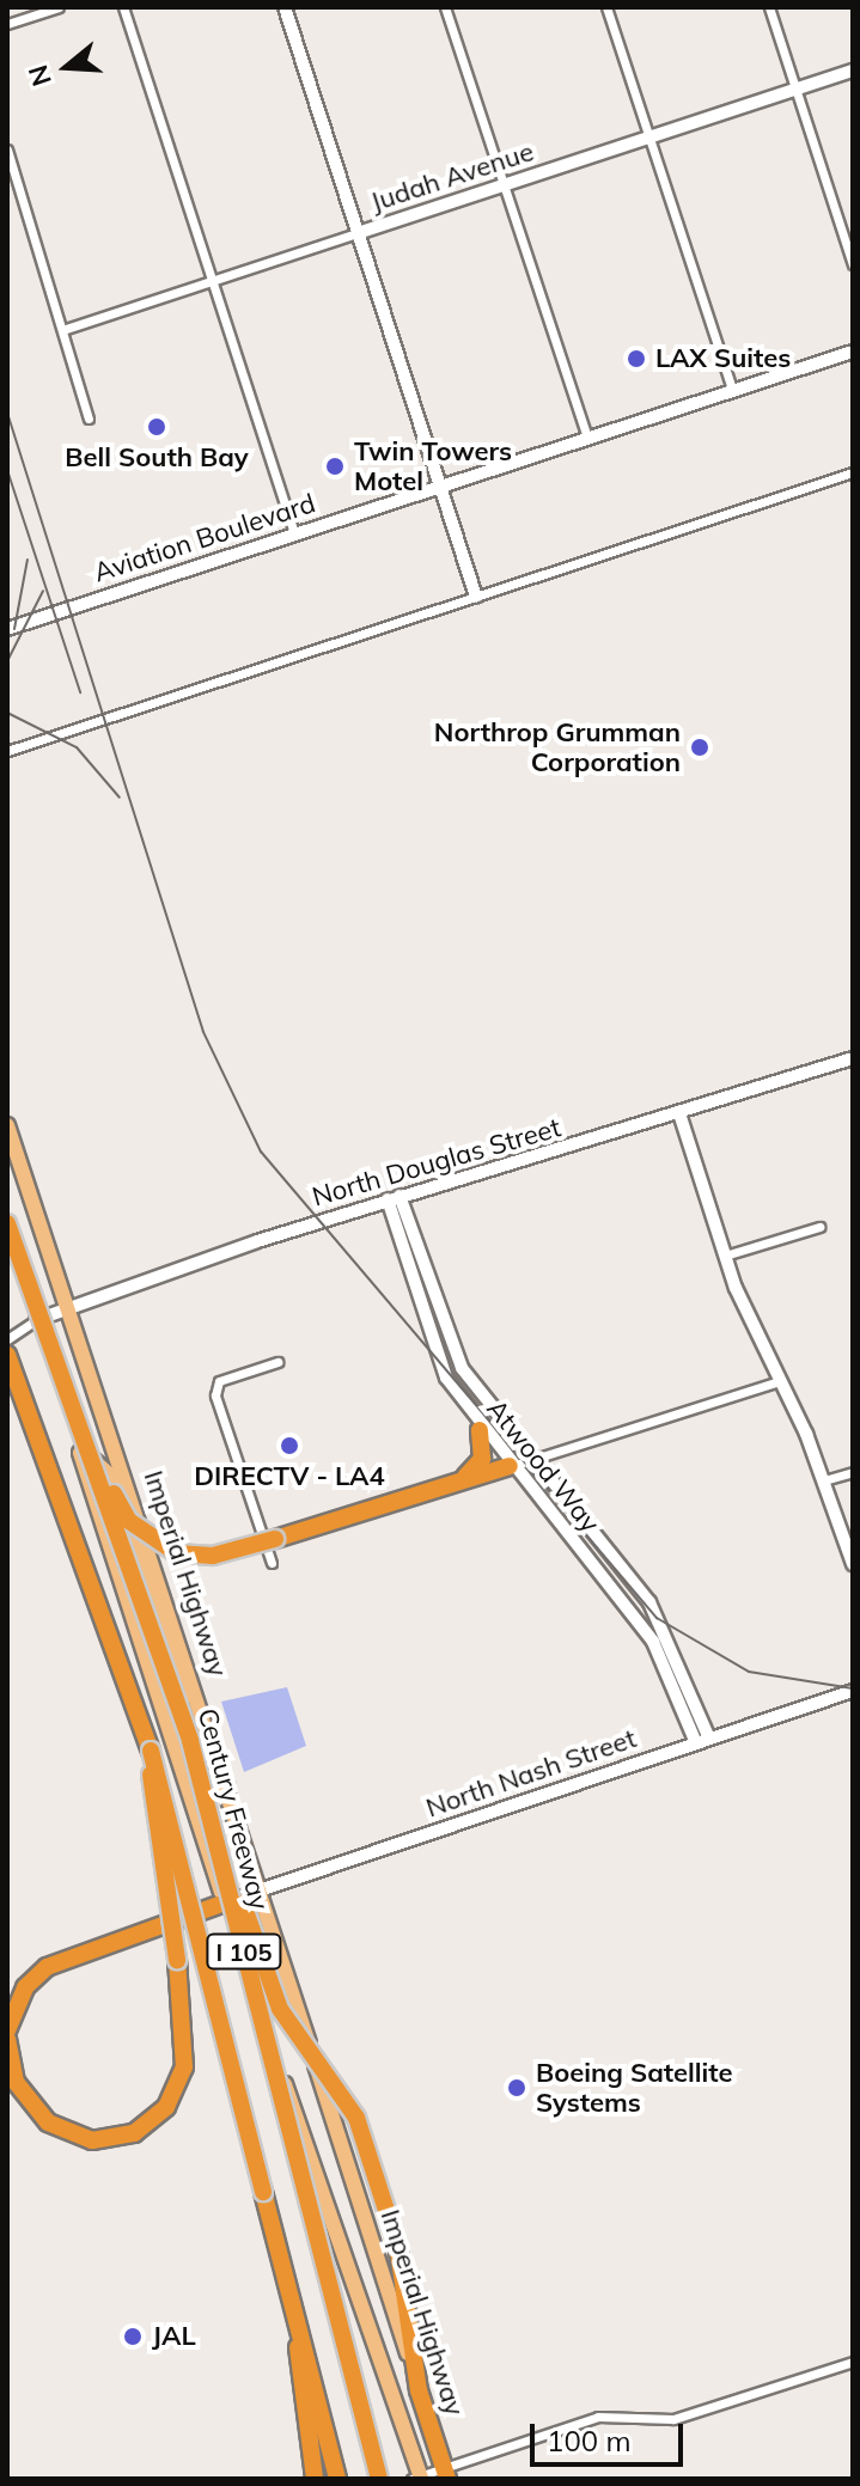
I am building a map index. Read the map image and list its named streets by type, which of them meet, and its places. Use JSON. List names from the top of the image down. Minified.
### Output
{"streets":{"highway":["Imperial Highway","Century Freeway","I 105"],"street":["Judah Avenue","Aviation Boulevard","North Douglas Street","Atwood Way","North Nash Street"]},"crossings":[["North Douglas Street","Atwood Way"],["North Douglas Street","Imperial Highway"],["Atwood Way","North Nash Street"],["Imperial Highway","North Nash Street"],["Imperial Highway","Century Freeway"]],"places":["LAX Suites","Bell South Bay","Twin Towers Motel","Northrop Grumman Corporation","DIRECTV - LA4","Boeing Satellite Systems","JAL"],"scale_bar":"100 m","north":"left"}
